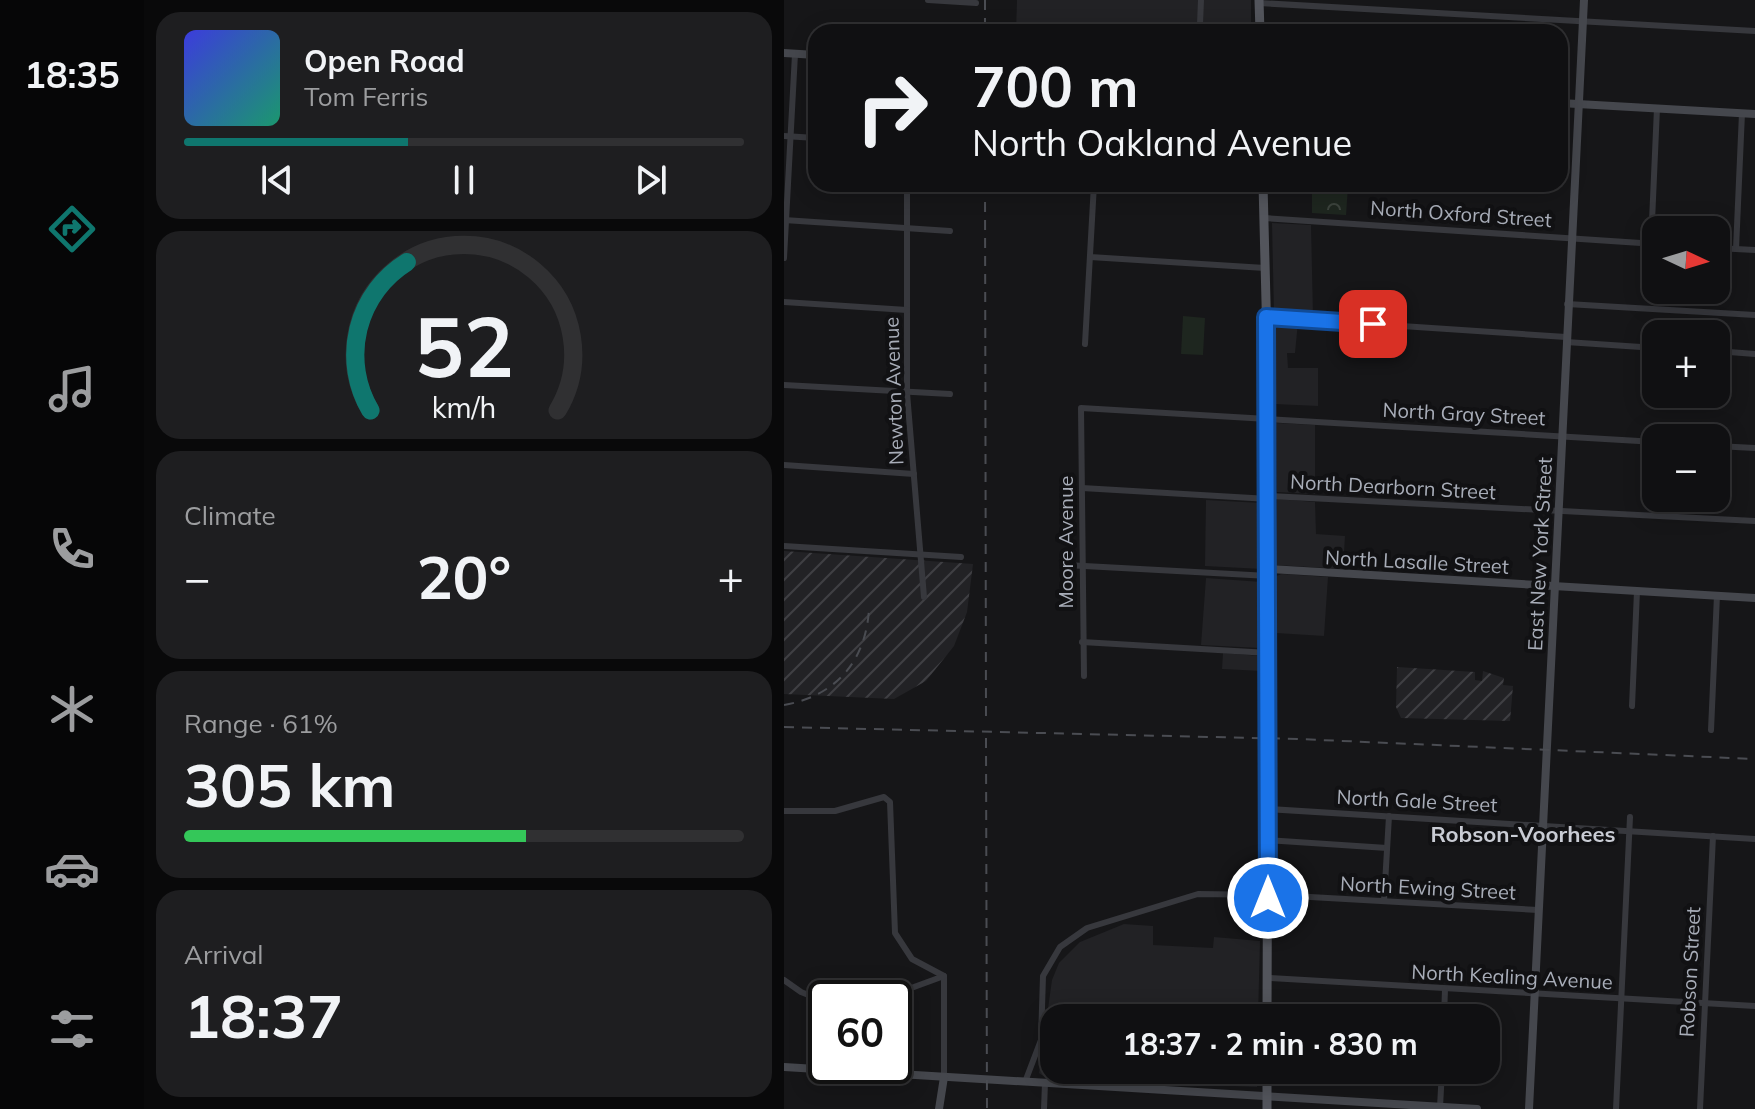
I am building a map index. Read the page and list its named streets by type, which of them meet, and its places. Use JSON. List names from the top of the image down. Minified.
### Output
{"streets":{"main road":["East New York Street","North Lasalle Street"],"street":["North Oxford Street","Newton Avenue","North Gray Street","North Dearborn Street","Moore Avenue","North Gale Street","North Ewing Street","Robson Street","North Kealing Avenue"]},"crossings":[["North Oxford Street","East New York Street"],["North Gray Street","Moore Avenue"],["North Gray Street","East New York Street"],["North Dearborn Street","Moore Avenue"],["North Dearborn Street","East New York Street"],["East New York Street","North Lasalle Street"],["East New York Street","North Gale Street"],["East New York Street","North Ewing Street"],["East New York Street","North Kealing Avenue"],["North Gale Street","Robson Street"],["Robson Street","North Kealing Avenue"]],"districts":["Robson-Voorhees"],"north":"right","page":{"tabs":"18:35","turn":["700 m","North Oakland Avenue"],"song":["Open Road","Tom Ferris"],"map_buttons":["+","−"],"tile":["Climate",["Range · 61%","305 km"],["Arrival","18:37"]],"heat":["−","20°","+"],"limit":"60","trip":"18:37 · 2 min · 830 m","gauge":["52","km/h"]}}
